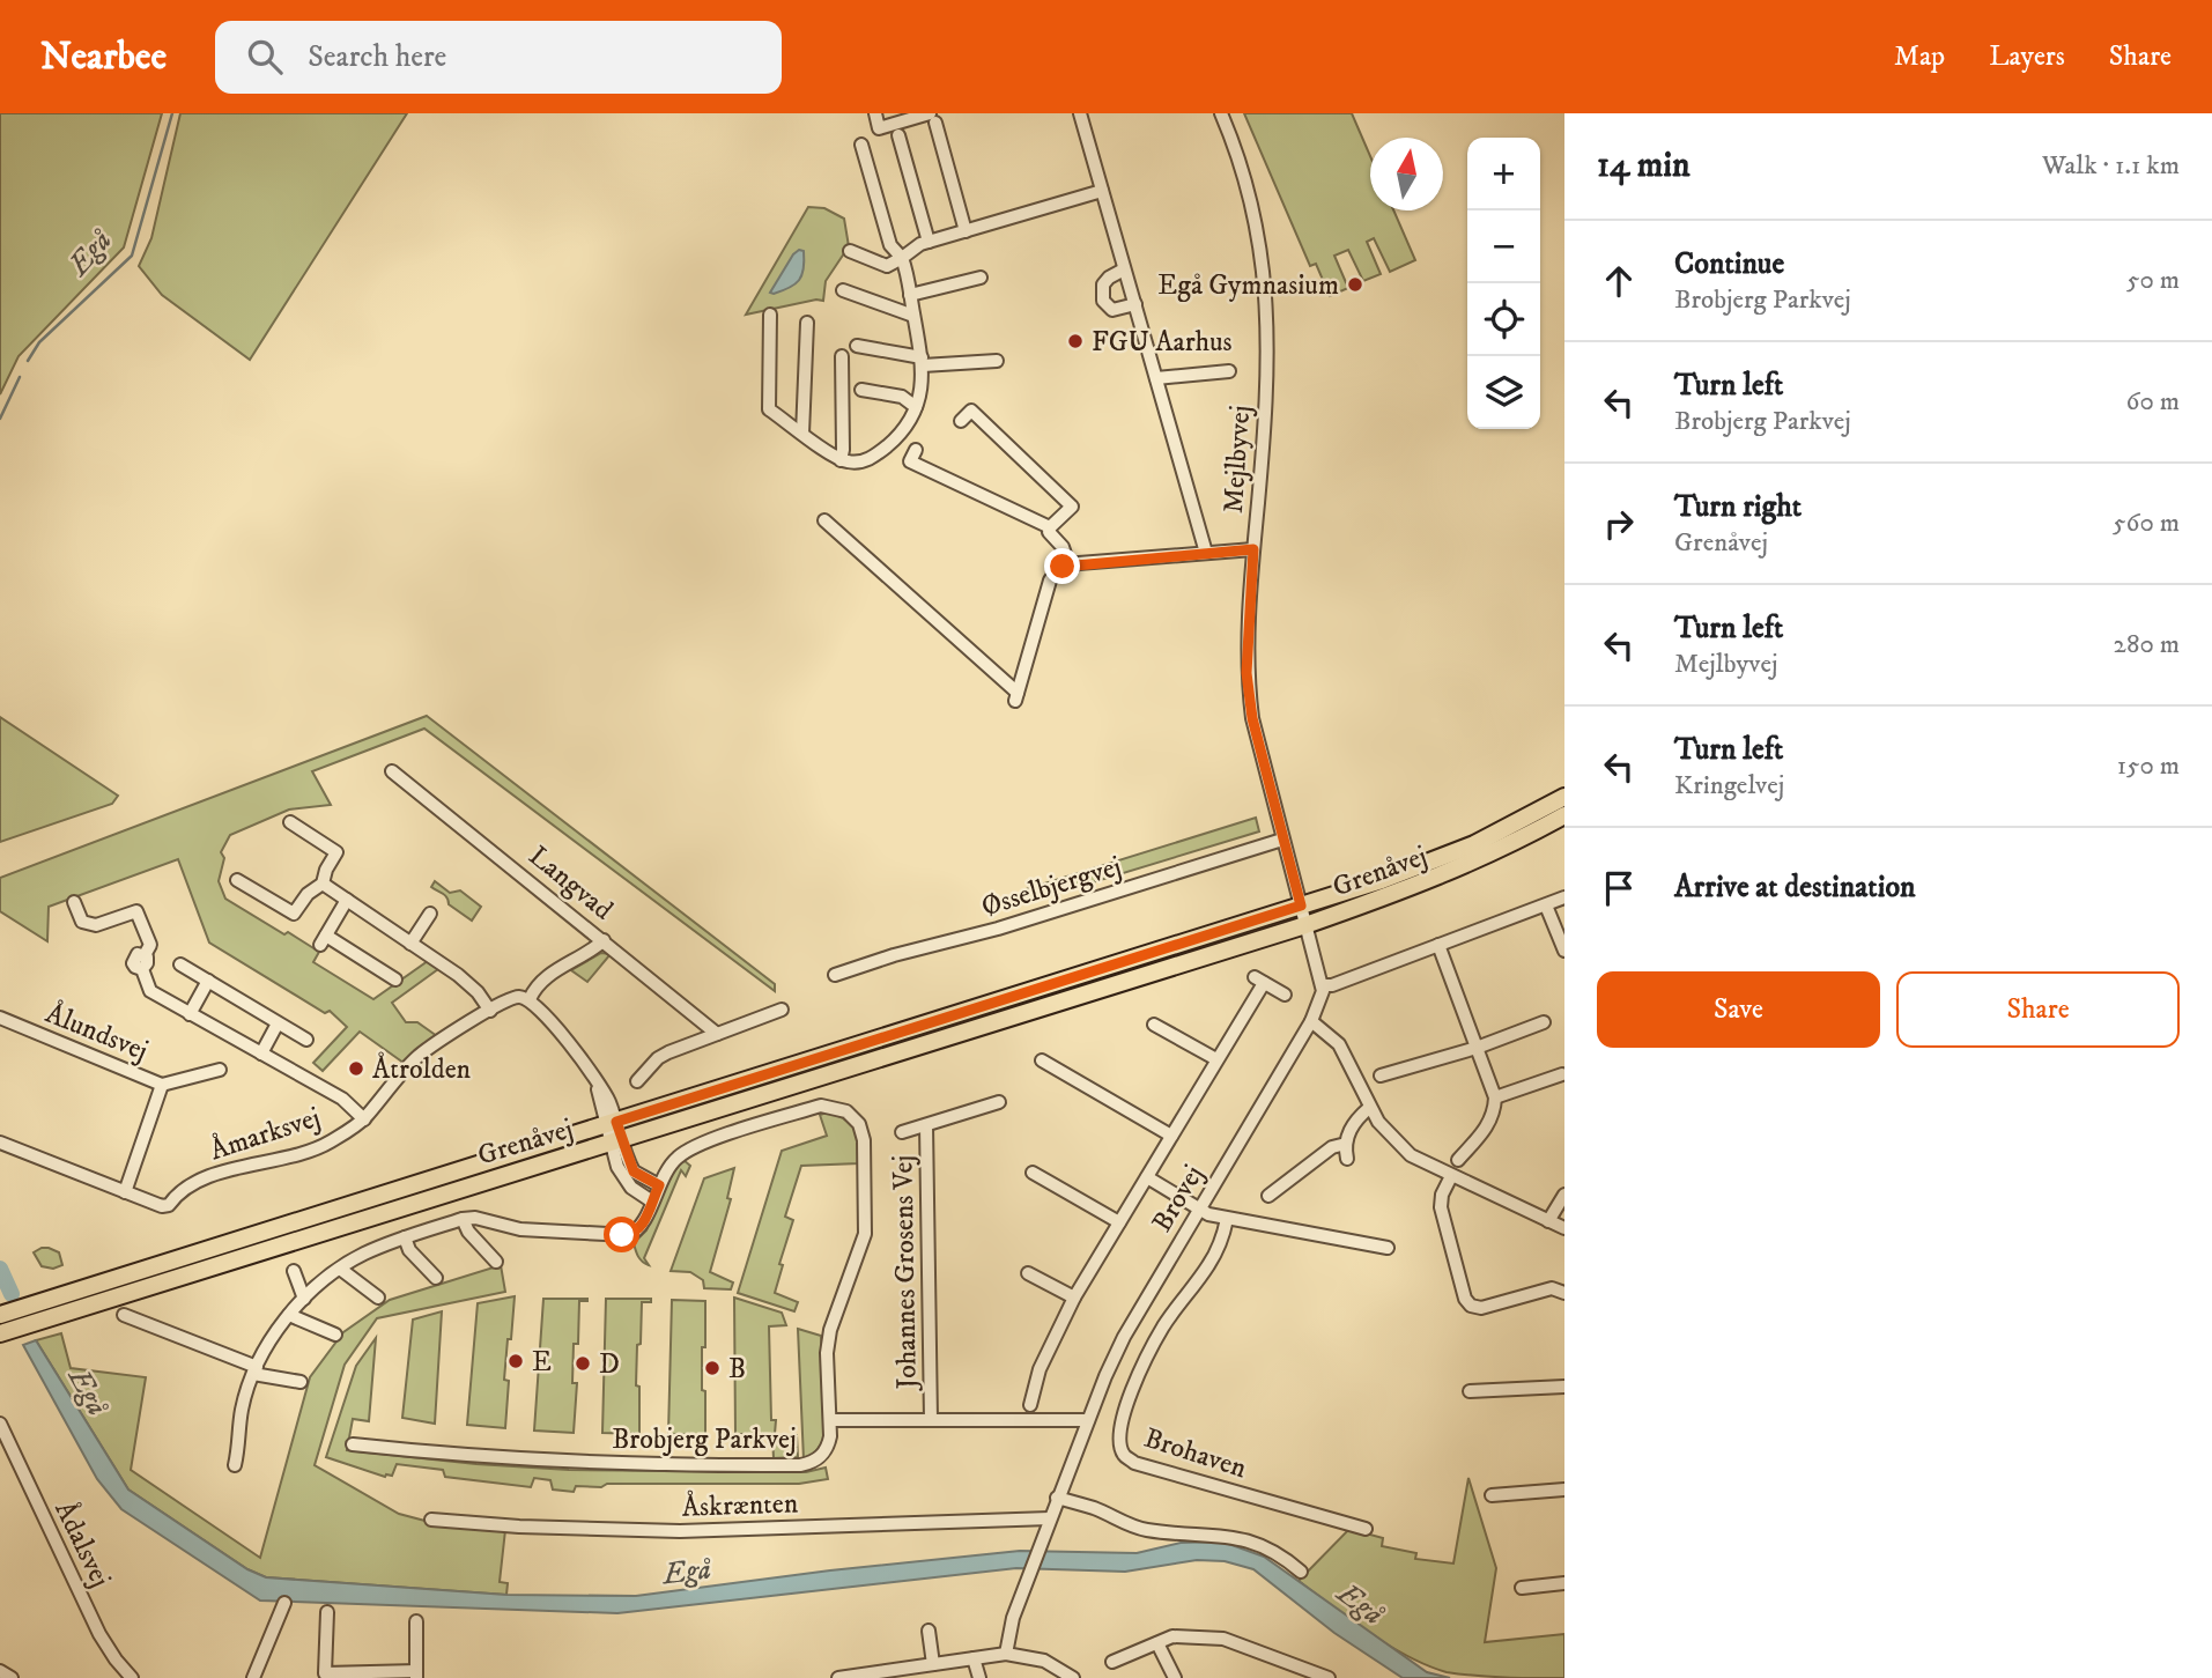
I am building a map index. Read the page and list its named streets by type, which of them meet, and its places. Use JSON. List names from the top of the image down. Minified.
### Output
{"streets":{"main road":["Grenåvej"],"street":["Mejlbyvej","Langvad","Øsselbjergvej","Ålundsvej","Åmarksvej","Brovej","Johannes Grosens Vej","Brobjerg Parkvej","Brohaven","Åskrænten","Ådalsvej"]},"crossings":[["Mejlbyvej","Grenåvej"],["Mejlbyvej","Øsselbjergvej"],["Ålundsvej","Åmarksvej"],["Brovej","Åskrænten"]],"water":["Egå"],"places":["Egå Gymnasium","FGU Aarhus","Åtrolden","E","D","B"],"north":"top","page":{"header":"Nearbee","search":"Search here","nav":["Map","Layers","Share"],"heading":["14 min","Walk · 1.1 km"],"map_buttons":["+","−"],"list":[["Continue","Brobjerg Parkvej","50 m"],["Turn left","Brobjerg Parkvej","60 m"],["Turn right","Grenåvej","560 m"],["Turn left","Mejlbyvej","280 m"],["Turn left","Kringelvej","150 m"],"Arrive at destination"],"buttons":["Save","Share"]}}
